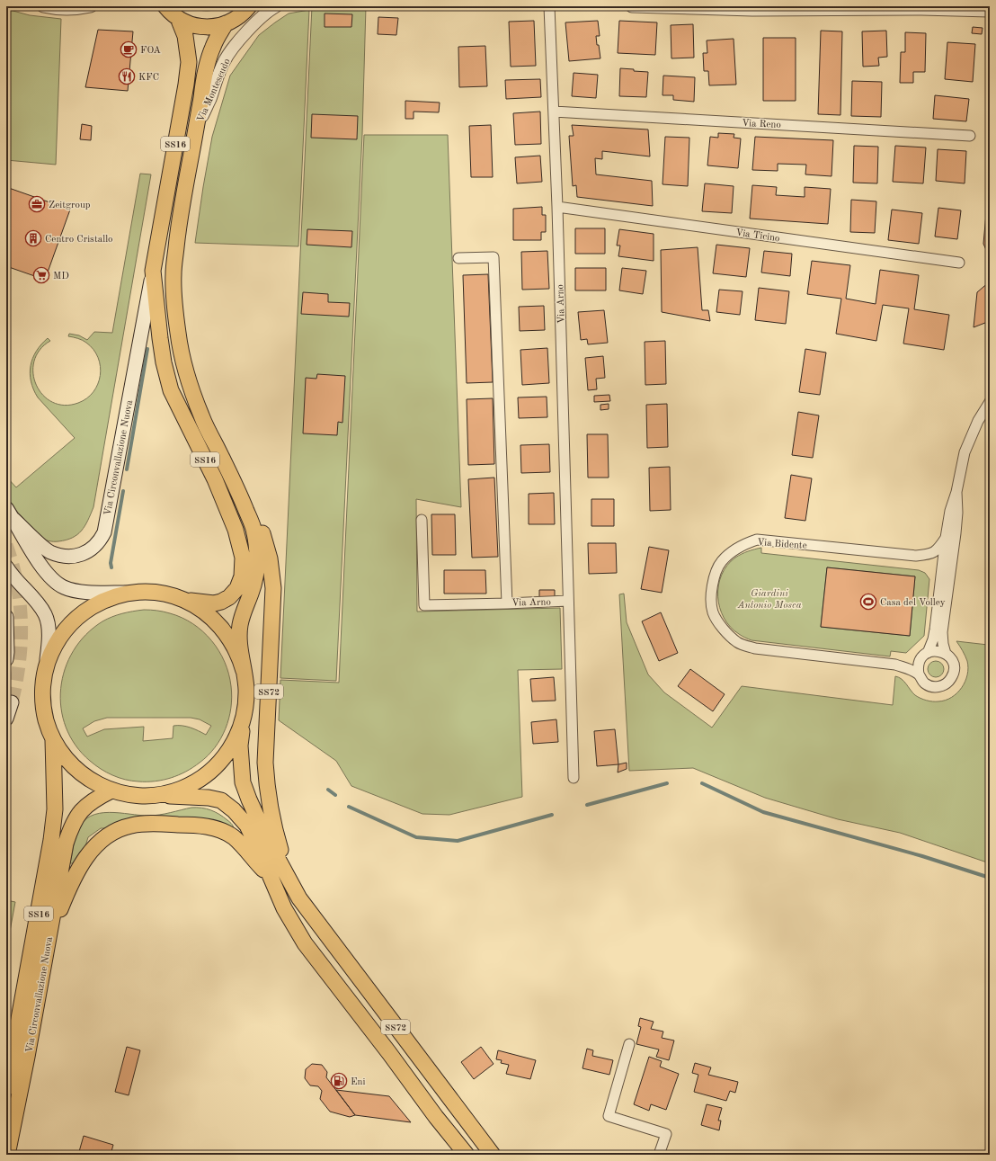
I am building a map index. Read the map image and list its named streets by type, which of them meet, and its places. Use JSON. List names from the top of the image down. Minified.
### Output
{"streets":{"main road":["SS16","Via Circonvallazione Nuova","SS72"],"street":["Via Montescudo","Via Reno","Via Ticino","Via Arno","Via Bidente"]},"crossings":[["Via Montescudo","Via Circonvallazione Nuova"],["Via Reno","Via Arno"],["Via Ticino","Via Arno"],["Via Circonvallazione Nuova","SS72"]],"parks":["Giardini Antonio Mosca"],"places":{"cafe":["FOA"],"restaurant":["KFC"],"office":["Zeitgroup"],"building":["Centro Cristallo"],"supermarket":["MD"],"sports":["Casa del Volley"],"fuel station":["Eni"]}}
